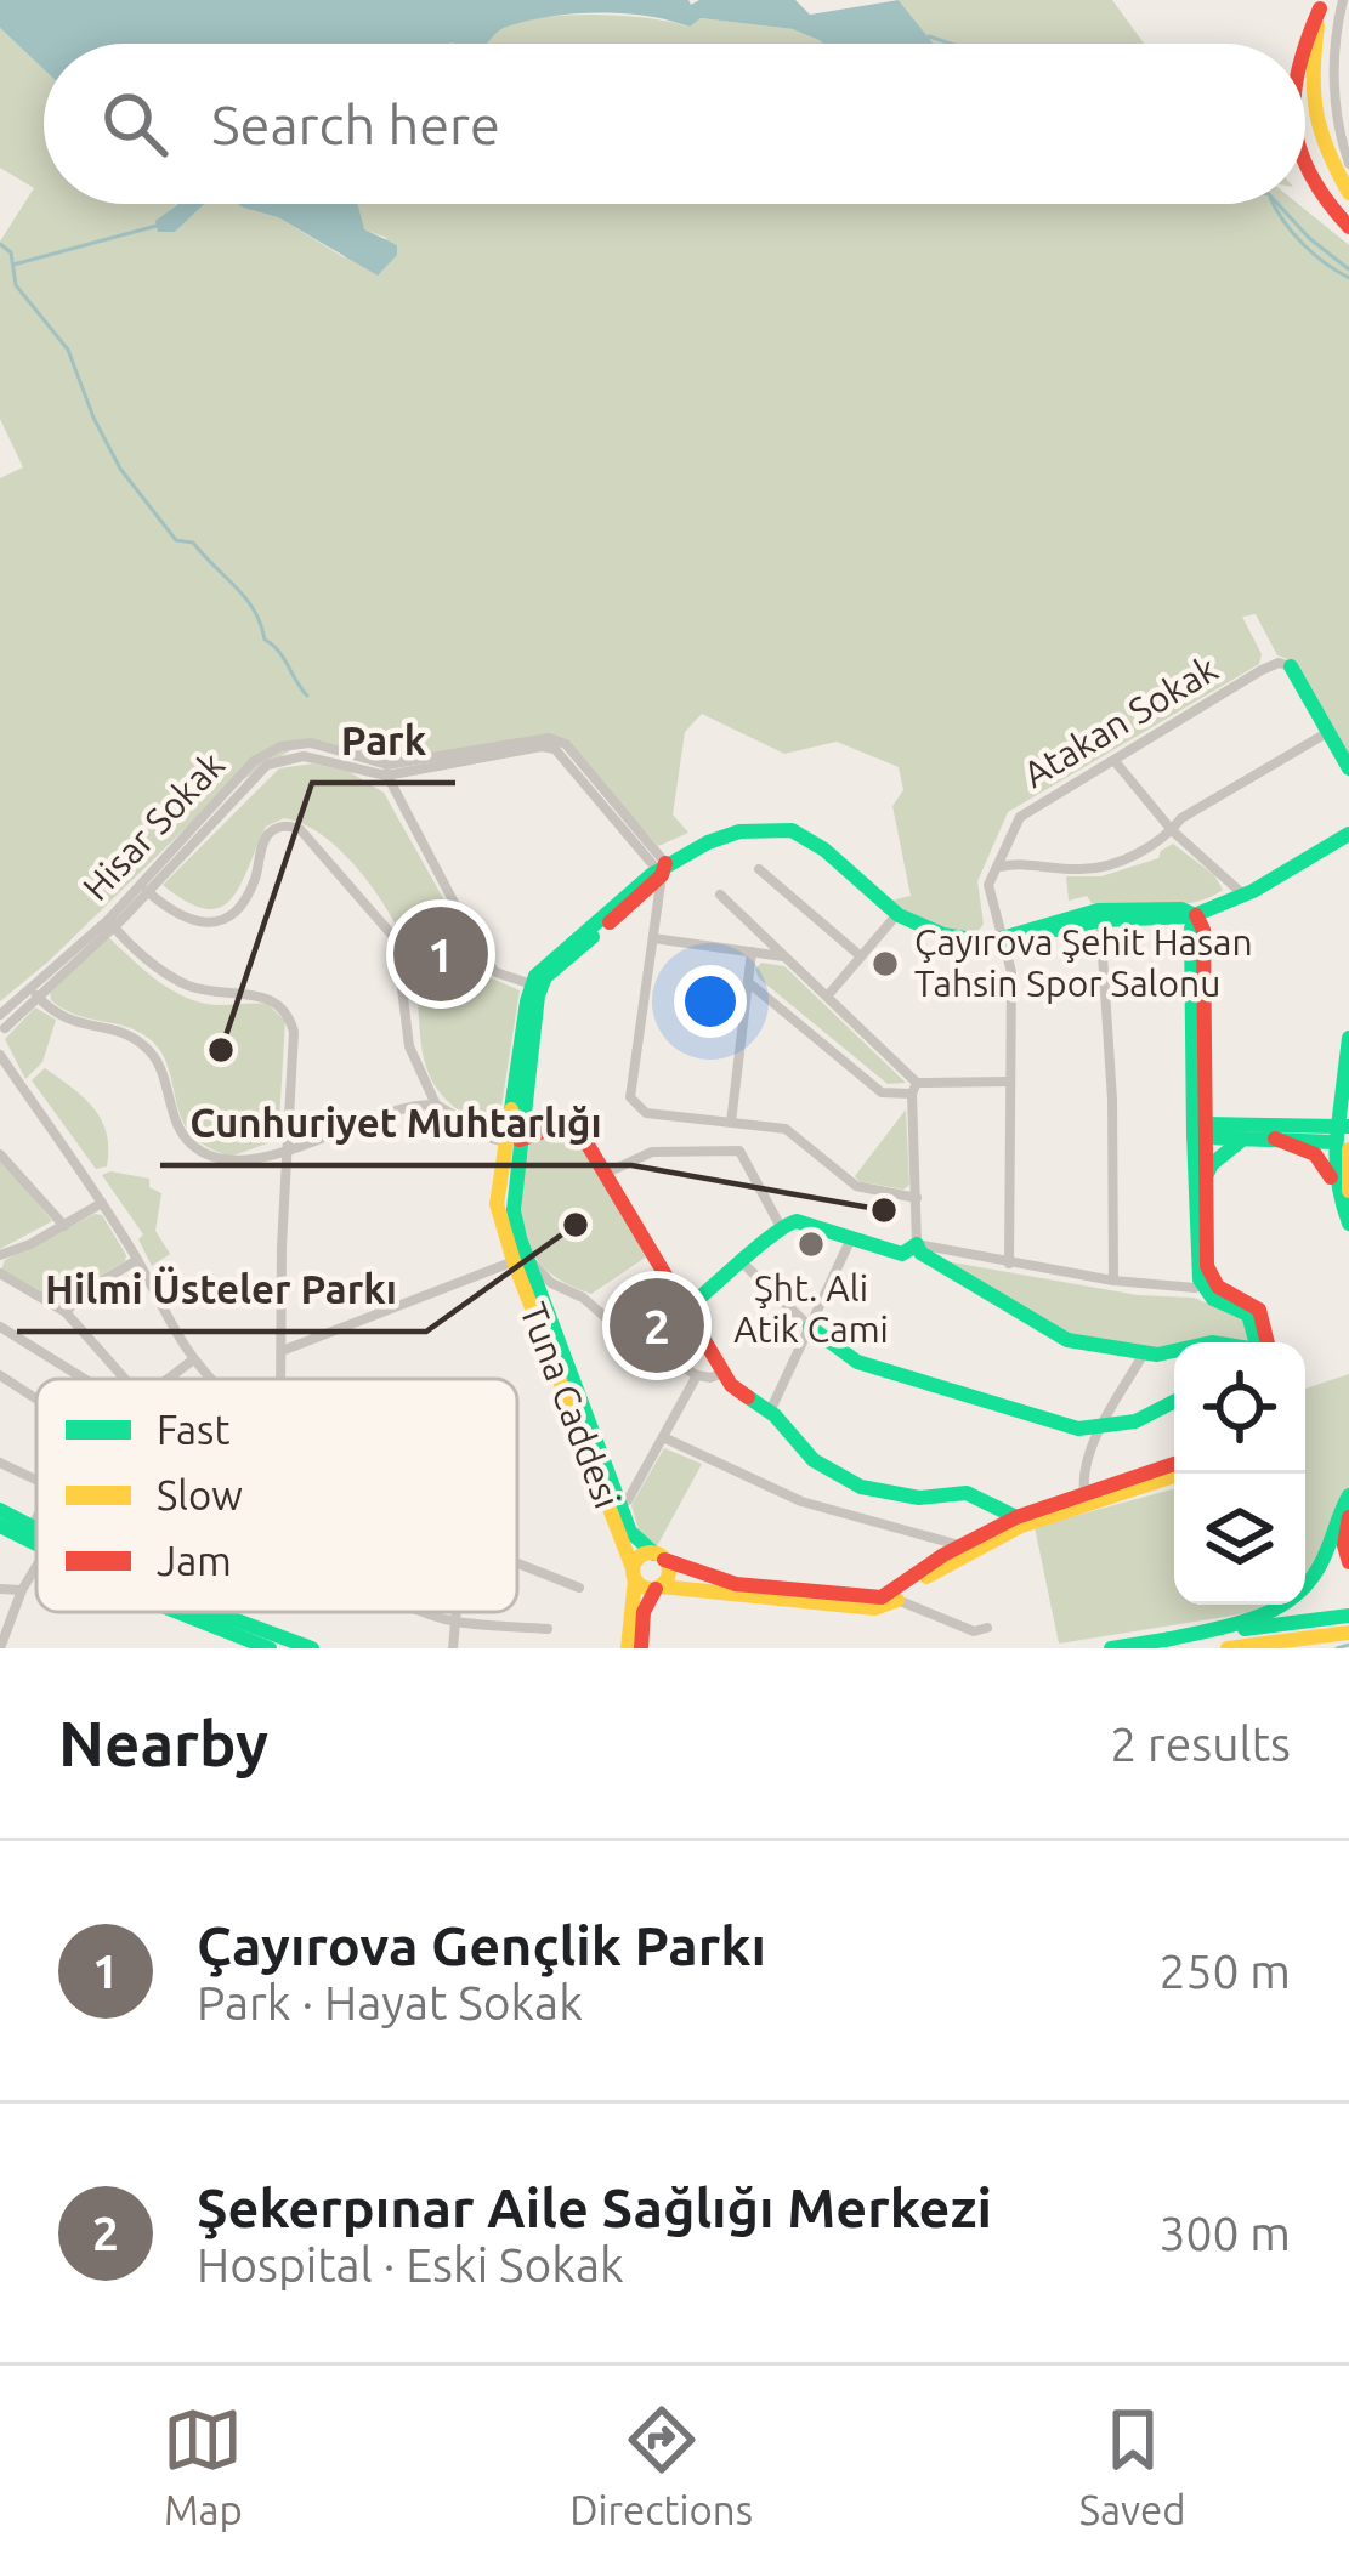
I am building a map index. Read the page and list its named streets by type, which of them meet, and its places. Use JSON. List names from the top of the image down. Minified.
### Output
{"streets":{"main road":["Tuna Caddesi"],"street":["Atakan Sokak","Hisar Sokak"]},"places":["Çayırova Şehit Hasan Tahsin Spor Salonu","Park","Cunhuriyet Muhtarlığı","Hilmi Üsteler Parkı","Şht. Ali Atik Cami"],"legend":["Fast","Slow","Jam"],"page":{"search":"Search here","pins":["1","2"],"heading":["Nearby","2 results"],"list":[{"mark":"1","name":"Çayırova Gençlik Parkı","note":"Park · Hayat Sokak","value":"250 m"},{"mark":"2","name":"Şekerpınar Aile Sağlığı Merkezi","note":"Hospital · Eski Sokak","value":"300 m"}],"nav":["Map","Directions","Saved"]}}
